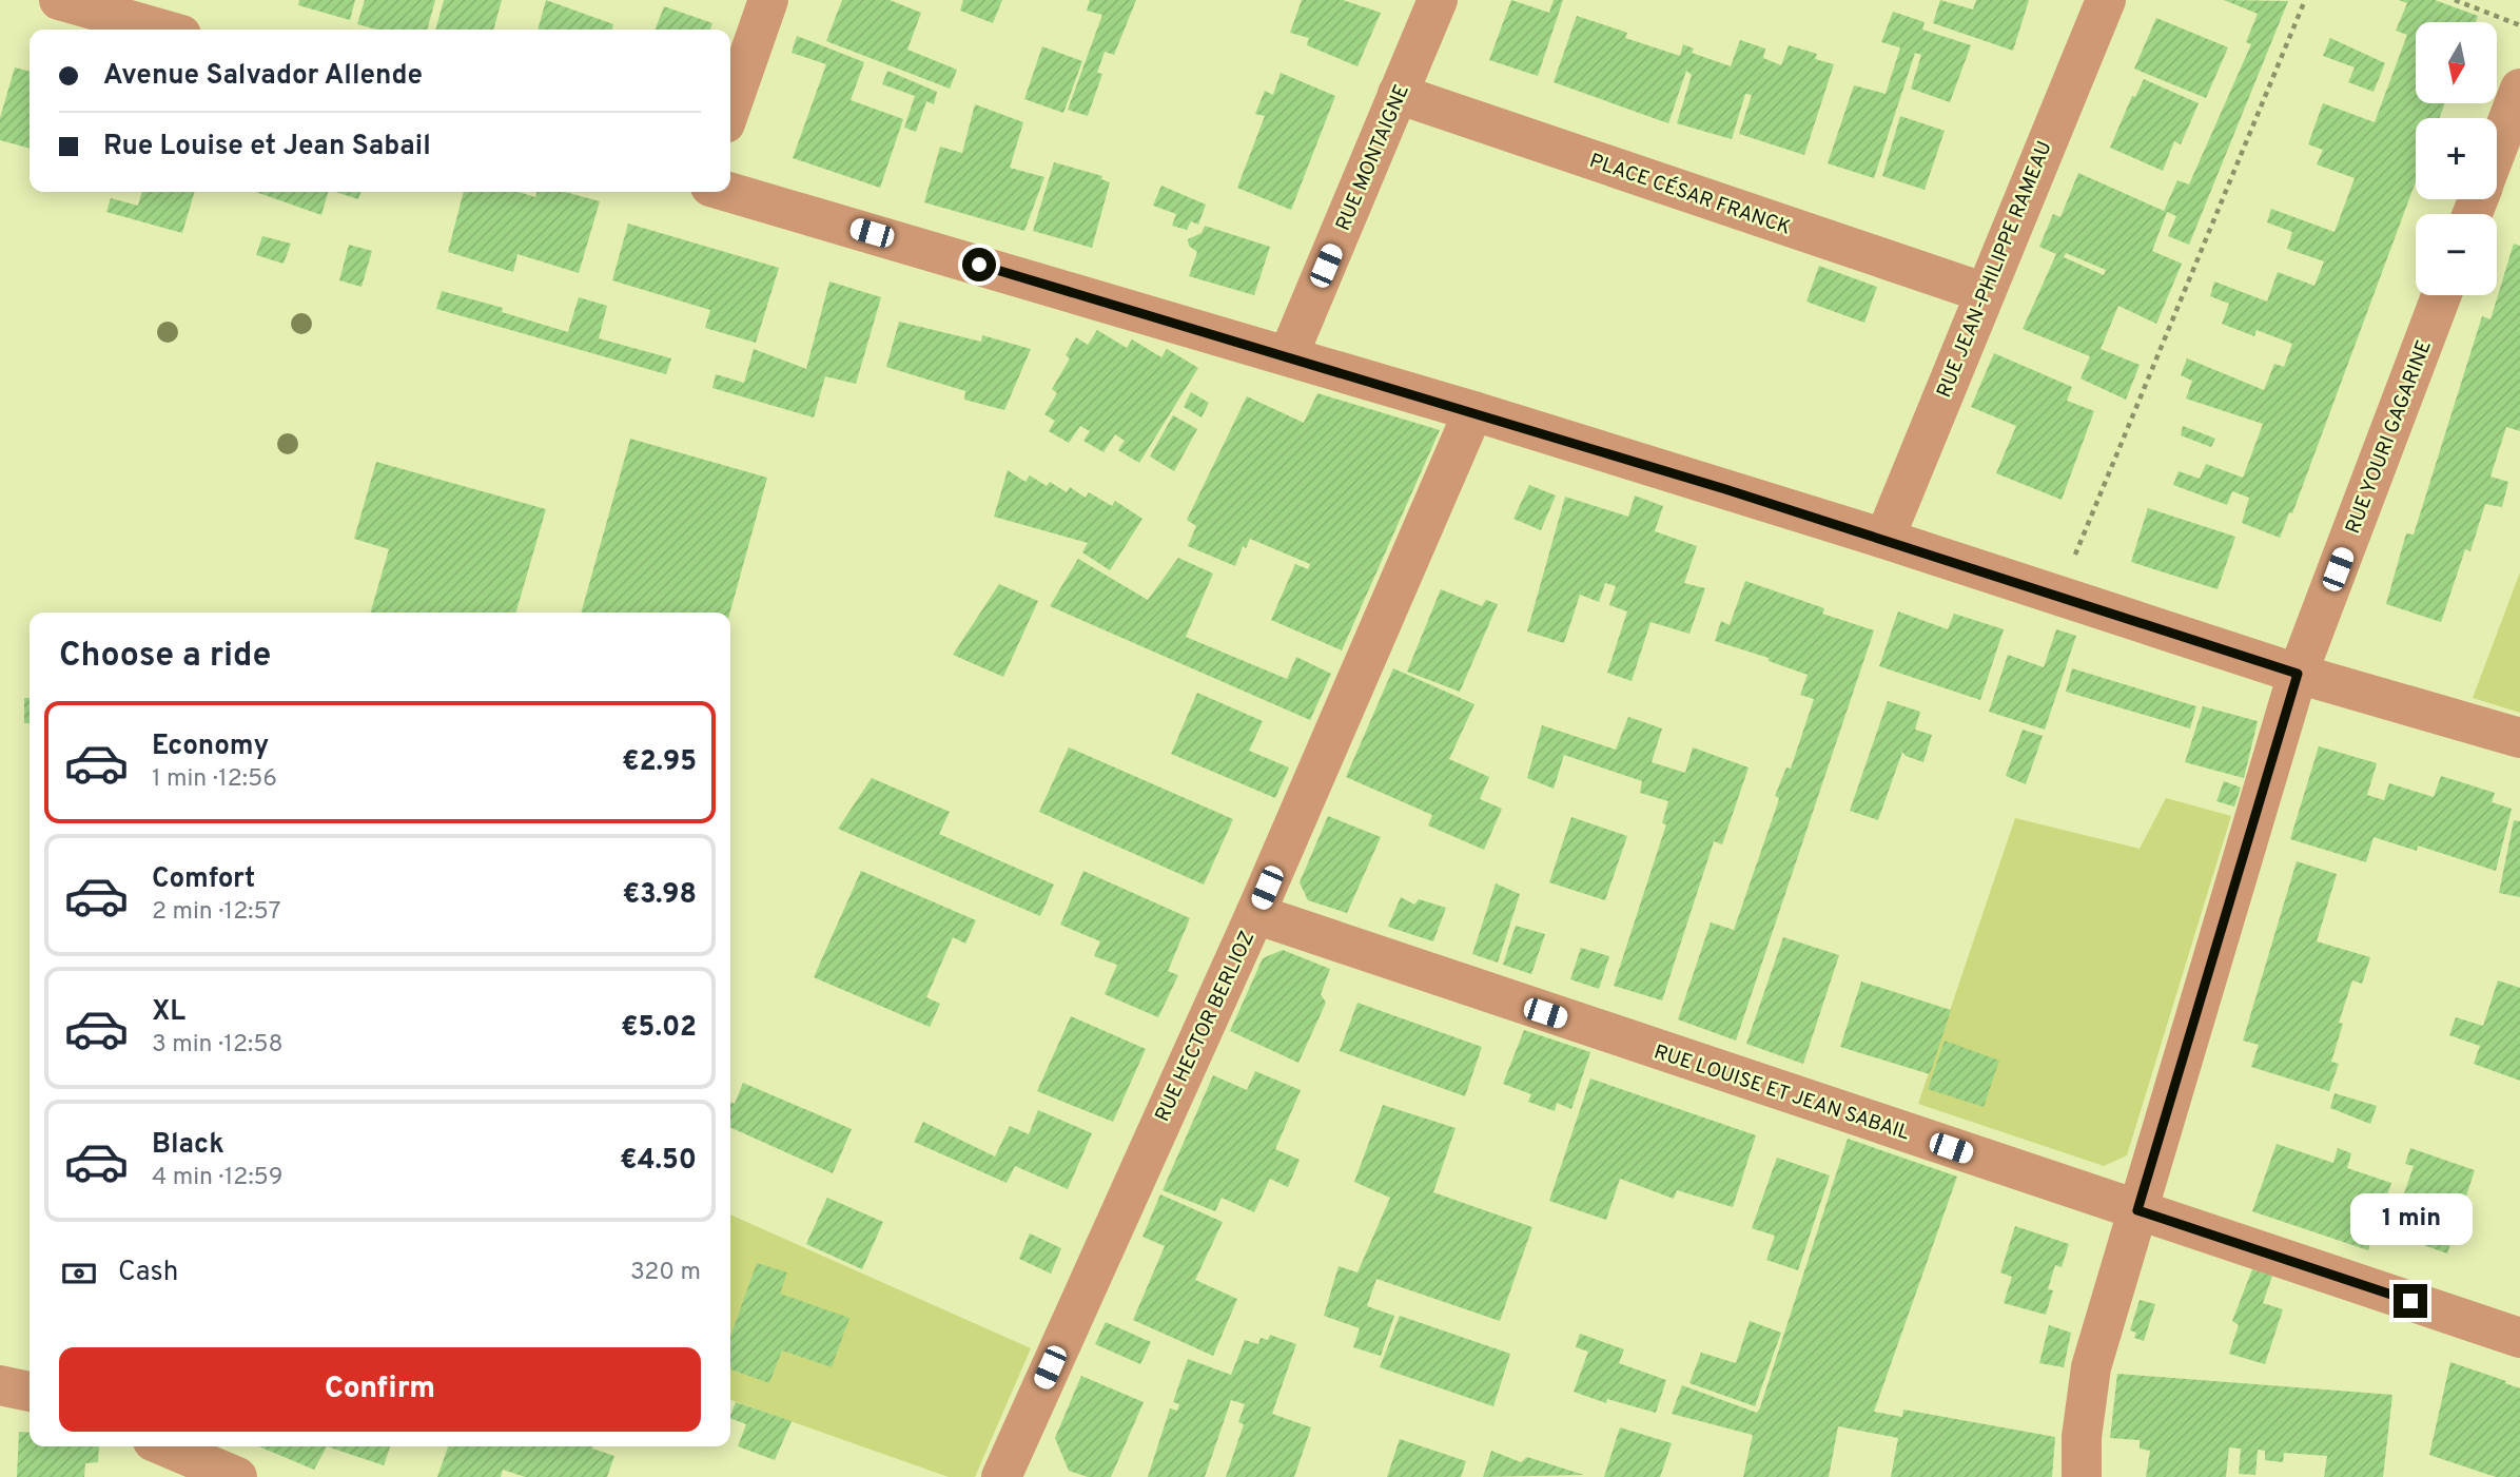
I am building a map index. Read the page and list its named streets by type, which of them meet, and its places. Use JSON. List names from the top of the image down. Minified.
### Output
{"streets":{"street":["RUE MONTAIGNE","PLACE CÉSAR FRANCK","RUE JEAN-PHILIPPE RAMEAU","RUE YOURI GAGARINE","RUE HECTOR BERLIOZ","RUE LOUISE ET JEAN SABAIL"]},"crossings":[["RUE MONTAIGNE","PLACE CÉSAR FRANCK"],["PLACE CÉSAR FRANCK","RUE JEAN-PHILIPPE RAMEAU"],["RUE YOURI GAGARINE","RUE LOUISE ET JEAN SABAIL"],["RUE HECTOR BERLIOZ","RUE LOUISE ET JEAN SABAIL"]],"north":"bottom","page":{"map_buttons":["+","−"],"banner":["Avenue Salvador Allende","Rue Louise et Jean Sabail"],"heading":"Choose a ride","list":[{"name":"Economy","note":"1 min · 12:56","value":"€2.95"},{"name":"Comfort","note":"2 min · 12:57","value":"€3.98"},{"name":"XL","note":"3 min · 12:58","value":"€5.02"},{"name":"Black","note":"4 min · 12:59","value":"€4.50"}],"bubble":"1 min","pay":["Cash","320 m"],"buttons":"Confirm"}}
